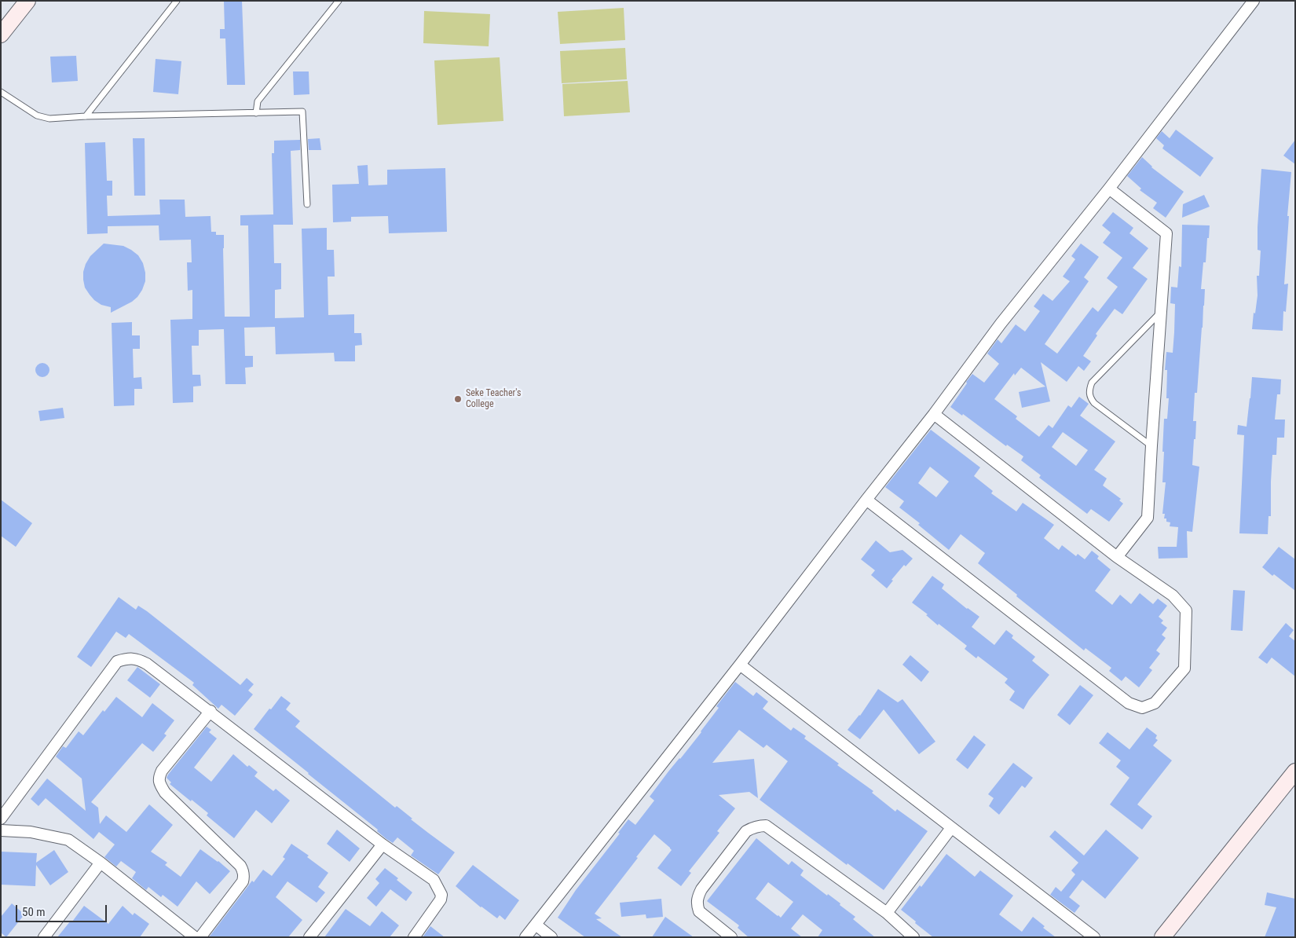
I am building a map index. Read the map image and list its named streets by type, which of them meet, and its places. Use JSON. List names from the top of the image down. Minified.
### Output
{"places":["Seke Teacher's College"],"scale_bar":"50 m"}
